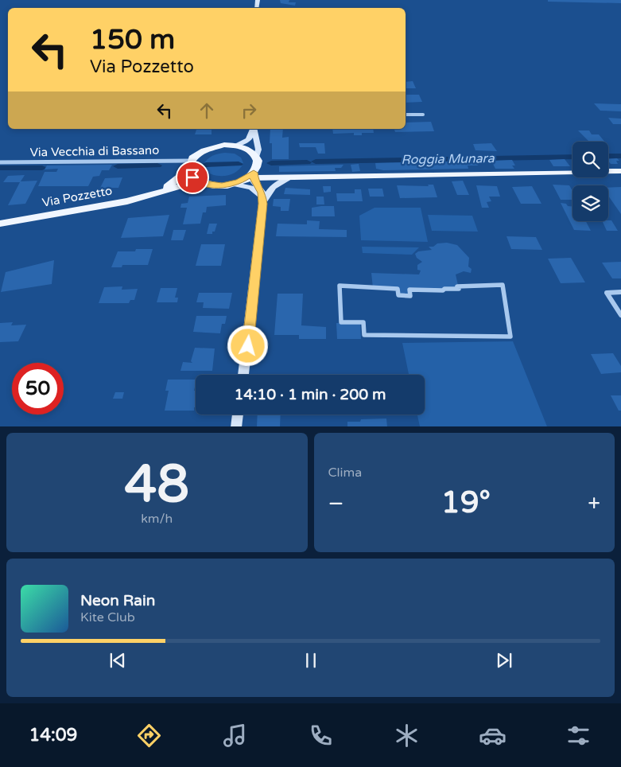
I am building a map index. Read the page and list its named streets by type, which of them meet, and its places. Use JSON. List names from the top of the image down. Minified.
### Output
{"streets":{"main road":["Via Pozzetto"],"street":["Via Vecchia di Bassano"]},"crossings":[["Via Vecchia di Bassano","Via Pozzetto"]],"water":["Roggia Munara"],"page":{"turn":["150 m","Via Pozzetto"],"limit":"50","trip":"14:10 · 1 min · 200 m","tile":[["48","km/h"],"Clima"],"heat":["−","19°","+"],"song":["Neon Rain","Kite Club"],"tabs":"14:09"}}
